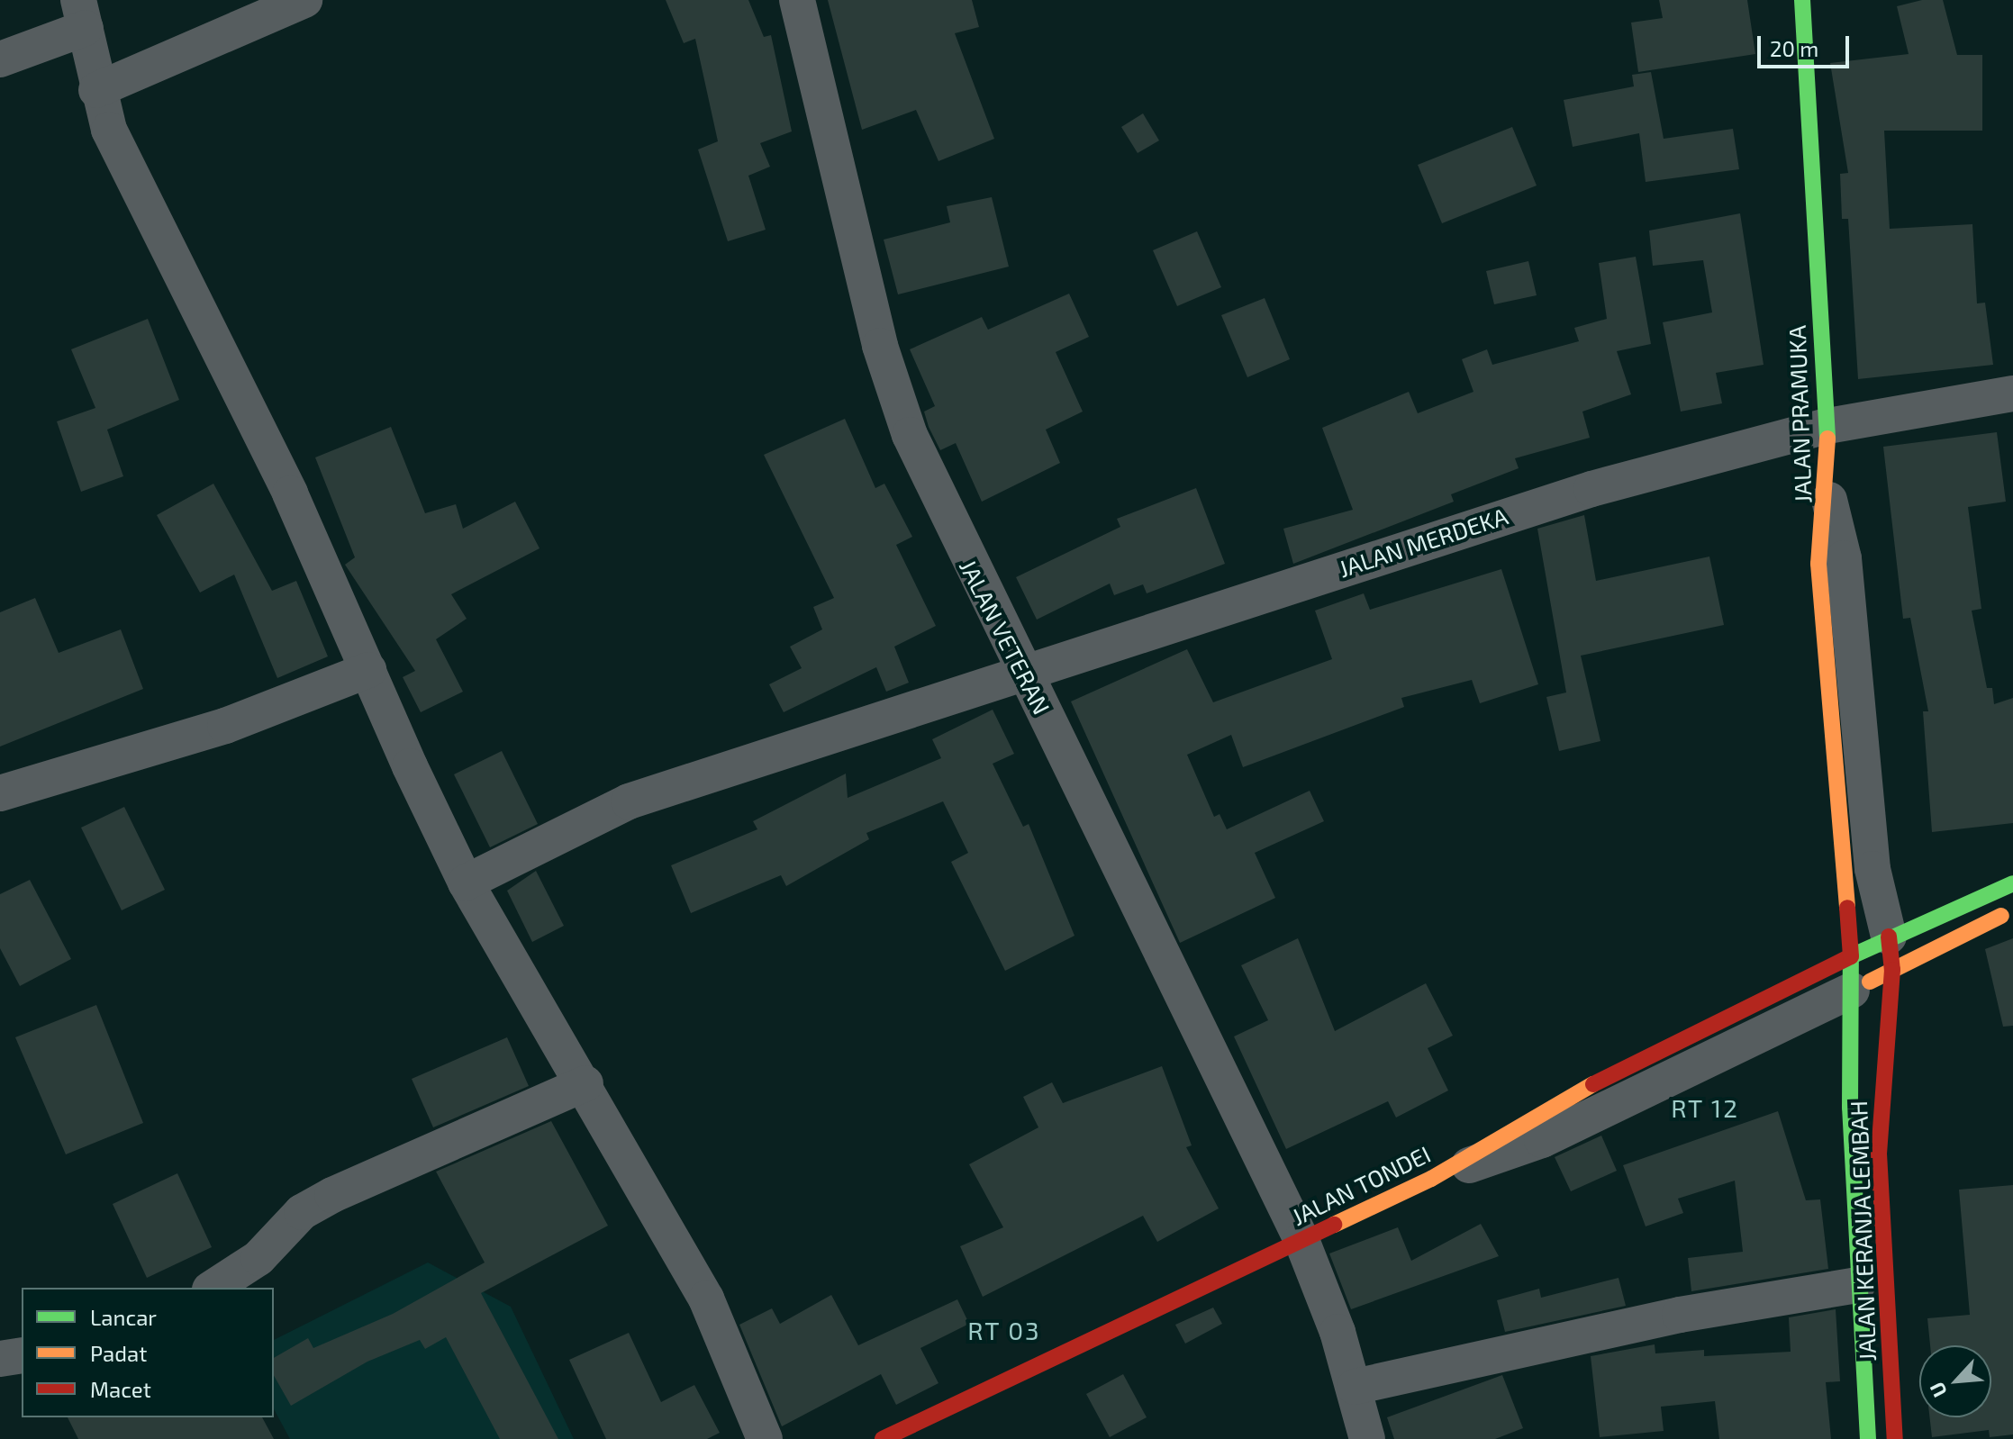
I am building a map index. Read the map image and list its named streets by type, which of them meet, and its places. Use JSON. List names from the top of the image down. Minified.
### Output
{"streets":{"street":["JALAN PRAMUKA","JALAN MERDEKA","JALAN VETERAN","JALAN TONDEI","JALAN KERANJA LEMBAH"]},"crossings":[["JALAN PRAMUKA","JALAN MERDEKA"],["JALAN MERDEKA","JALAN VETERAN"],["JALAN VETERAN","JALAN TONDEI"]],"districts":["RT 12","RT 03"],"legend":["Lancar","Padat","Macet"],"scale_bar":"20 m","north":"bottom left"}
